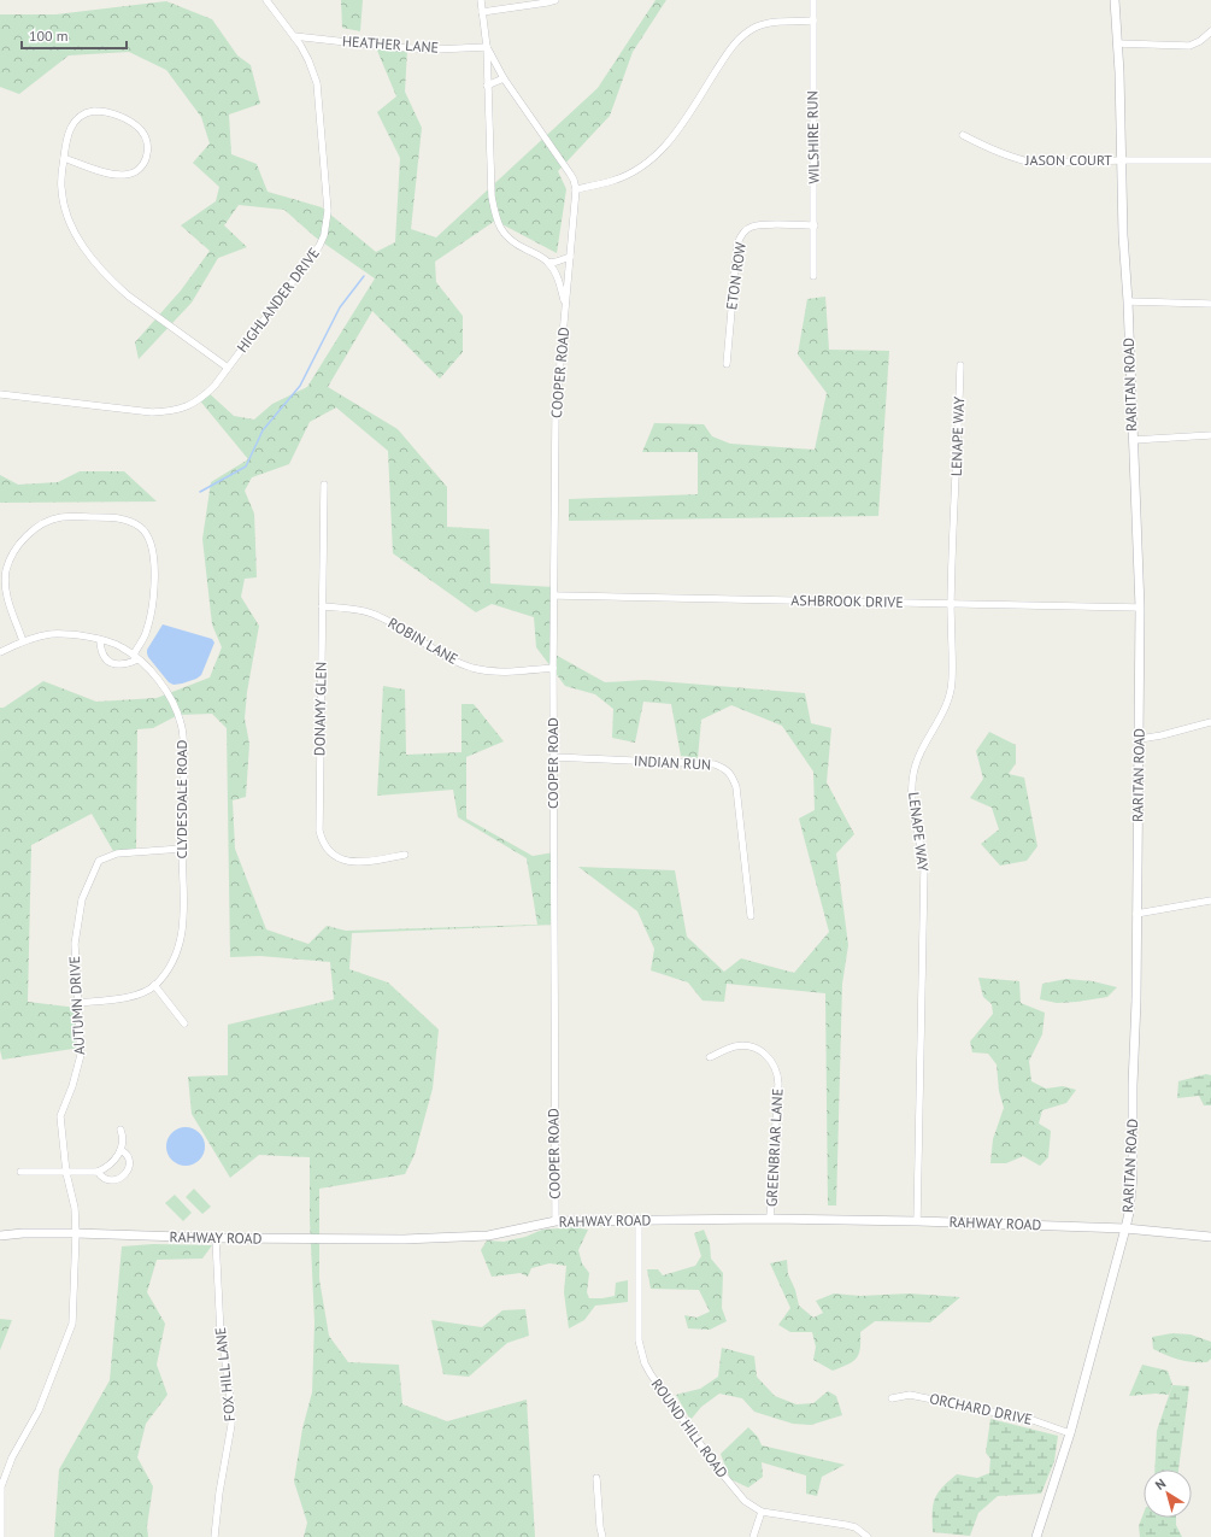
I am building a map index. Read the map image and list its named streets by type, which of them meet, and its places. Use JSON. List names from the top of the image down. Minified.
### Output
{"streets":{"street":["HEATHER LANE","WILSHIRE RUN","JASON COURT","ETON ROW","HIGHLANDER DRIVE","COOPER ROAD","RARITAN ROAD","LENAPE WAY","ASHBROOK DRIVE","ROBIN LANE","DONAMY GLEN","INDIAN RUN","CLYDESDALE ROAD","AUTUMN DRIVE","GREENBRIAR LANE","RAHWAY ROAD","FOX HILL LANE","ORCHARD DRIVE","ROUND HILL ROAD"]},"crossings":[["HEATHER LANE","HIGHLANDER DRIVE"],["HEATHER LANE","COOPER ROAD"],["WILSHIRE RUN","ETON ROW"],["JASON COURT","RARITAN ROAD"],["COOPER ROAD","ASHBROOK DRIVE"],["COOPER ROAD","ROBIN LANE"],["COOPER ROAD","INDIAN RUN"],["COOPER ROAD","RAHWAY ROAD"],["RARITAN ROAD","ASHBROOK DRIVE"],["RARITAN ROAD","RAHWAY ROAD"],["RARITAN ROAD","ORCHARD DRIVE"],["LENAPE WAY","ASHBROOK DRIVE"],["LENAPE WAY","RAHWAY ROAD"],["ROBIN LANE","DONAMY GLEN"],["CLYDESDALE ROAD","AUTUMN DRIVE"],["AUTUMN DRIVE","RAHWAY ROAD"],["GREENBRIAR LANE","RAHWAY ROAD"],["RAHWAY ROAD","FOX HILL LANE"],["RAHWAY ROAD","ROUND HILL ROAD"]],"scale_bar":"100 m","north":"top left"}
